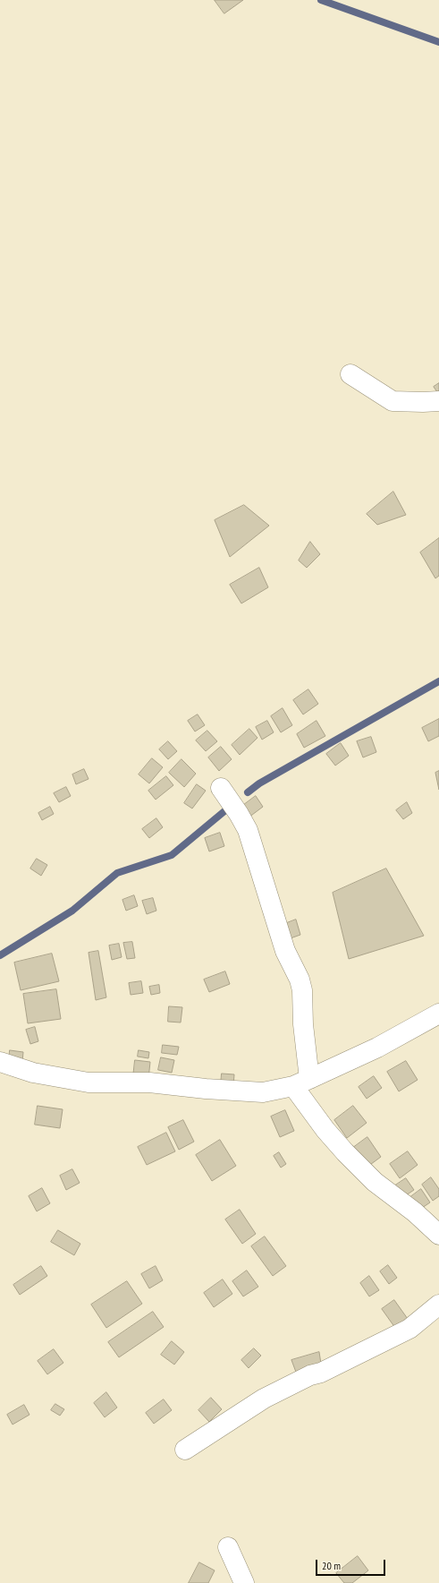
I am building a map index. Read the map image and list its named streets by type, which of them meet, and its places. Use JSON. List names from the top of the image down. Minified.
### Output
{"scale_bar":"20 m"}
